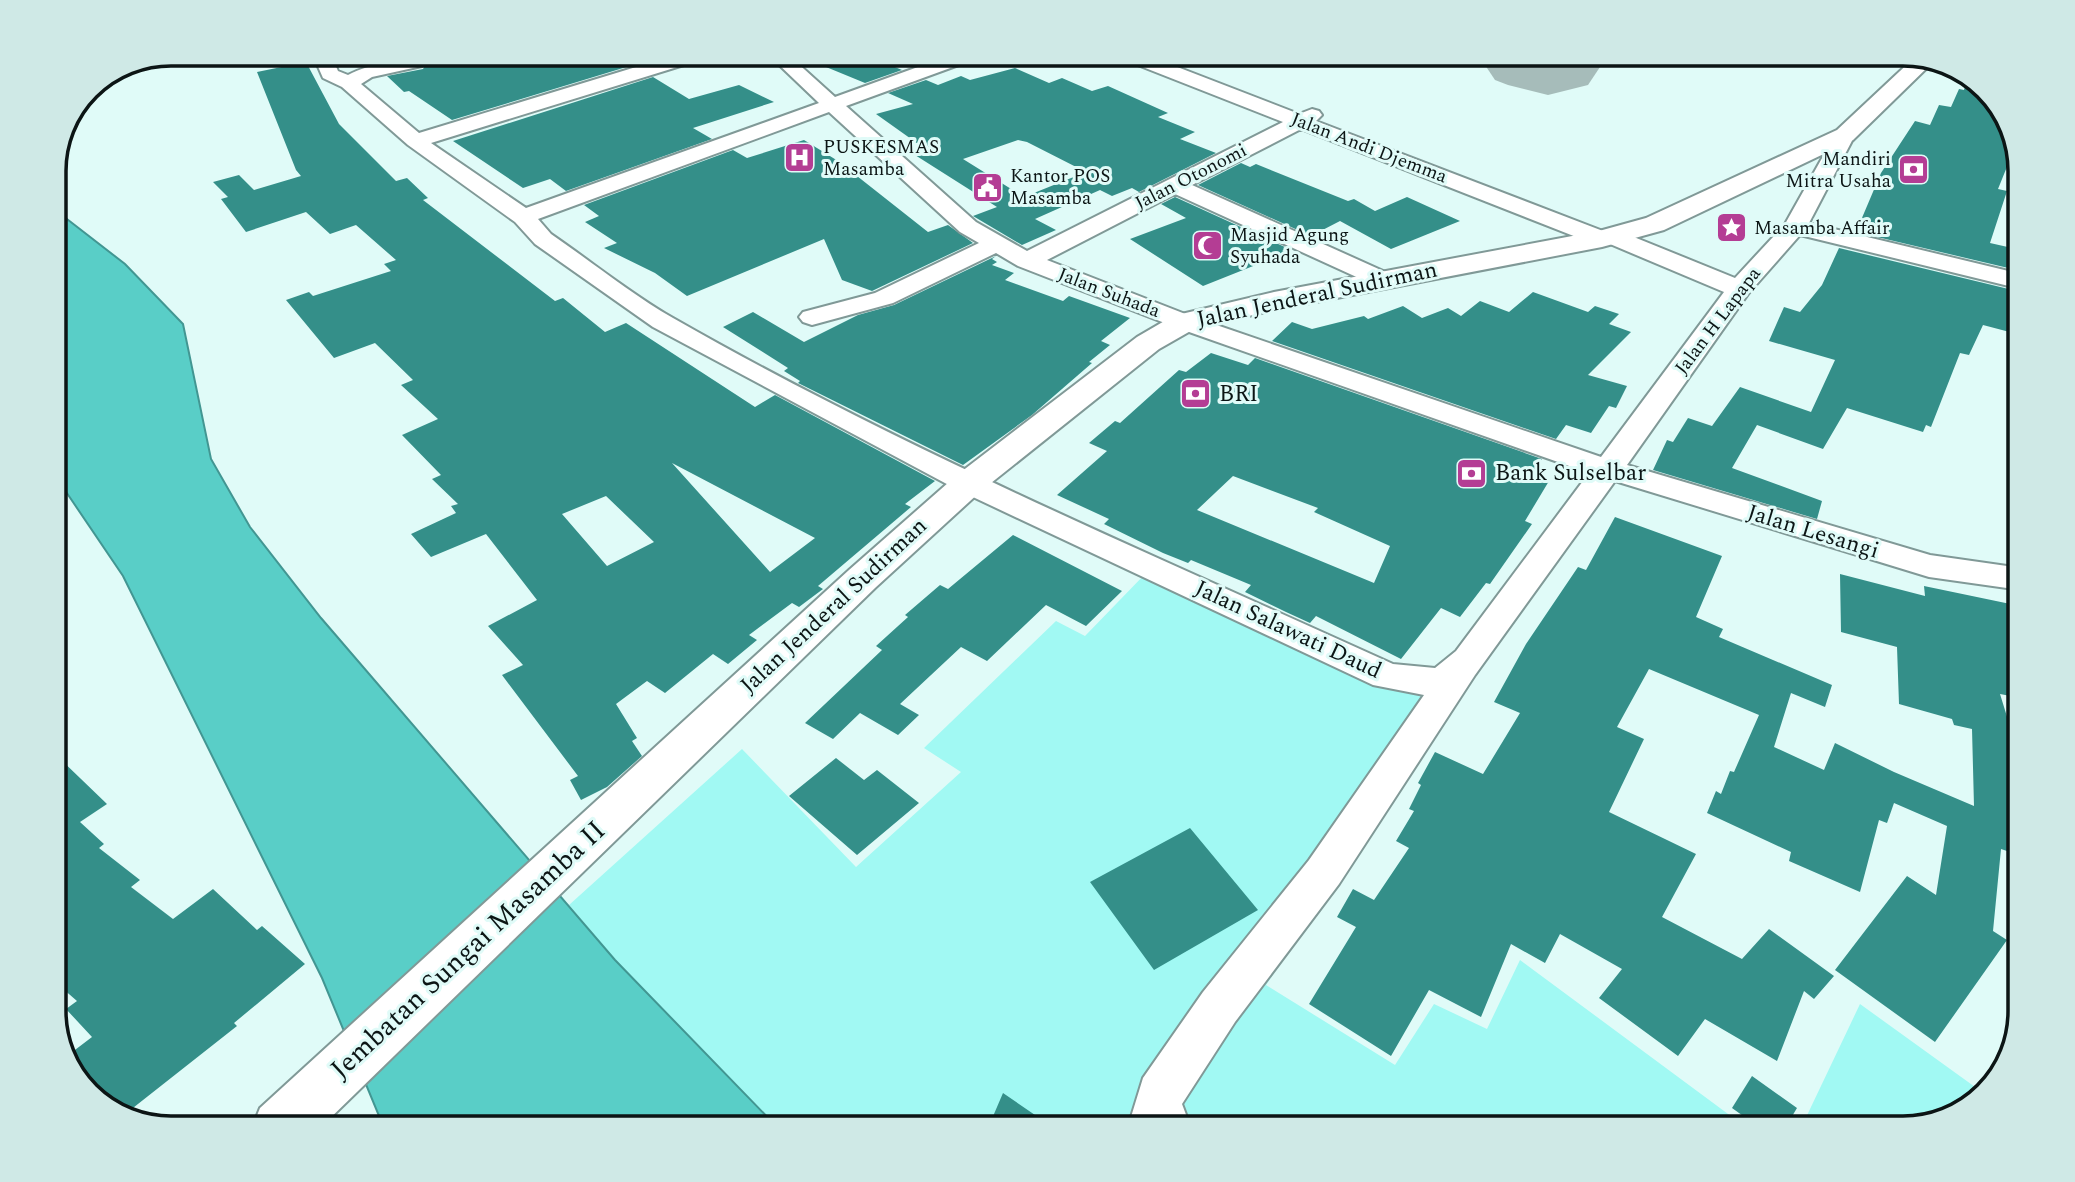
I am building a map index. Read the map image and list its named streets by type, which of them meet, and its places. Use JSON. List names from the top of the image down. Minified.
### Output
{"streets":{"highway":["Jalan Jenderal Sudirman","Jembatan Sungai Masamba II"],"street":["Jalan Andi Djemma","Jalan Otonomi","Jalan Suhada","Jalan H Lapapa","Jalan Lesangi","Jalan Salawati Daud"]},"crossings":[["Jalan Andi Djemma","Jalan Otonomi"],["Jalan Andi Djemma","Jalan Jenderal Sudirman"],["Jalan Andi Djemma","Jalan H Lapapa"],["Jalan Otonomi","Jalan Suhada"],["Jalan Suhada","Jalan Jenderal Sudirman"],["Jalan Suhada","Jalan H Lapapa"],["Jalan Suhada","Jalan Lesangi"],["Jalan Jenderal Sudirman","Jalan H Lapapa"],["Jalan Jenderal Sudirman","Jalan Salawati Daud"],["Jalan Jenderal Sudirman","Jembatan Sungai Masamba II"],["Jalan H Lapapa","Jalan Lesangi"]],"places":{"hospital":["PUSKESMAS Masamba"],"bank":["Mandiri Mitra Usaha","BRI","Bank Sulselbar"],"public building":["Kantor POS Masamba"],"place":["Masamba Affair"],"mosque":["Masjid Agung Syuhada"]}}
